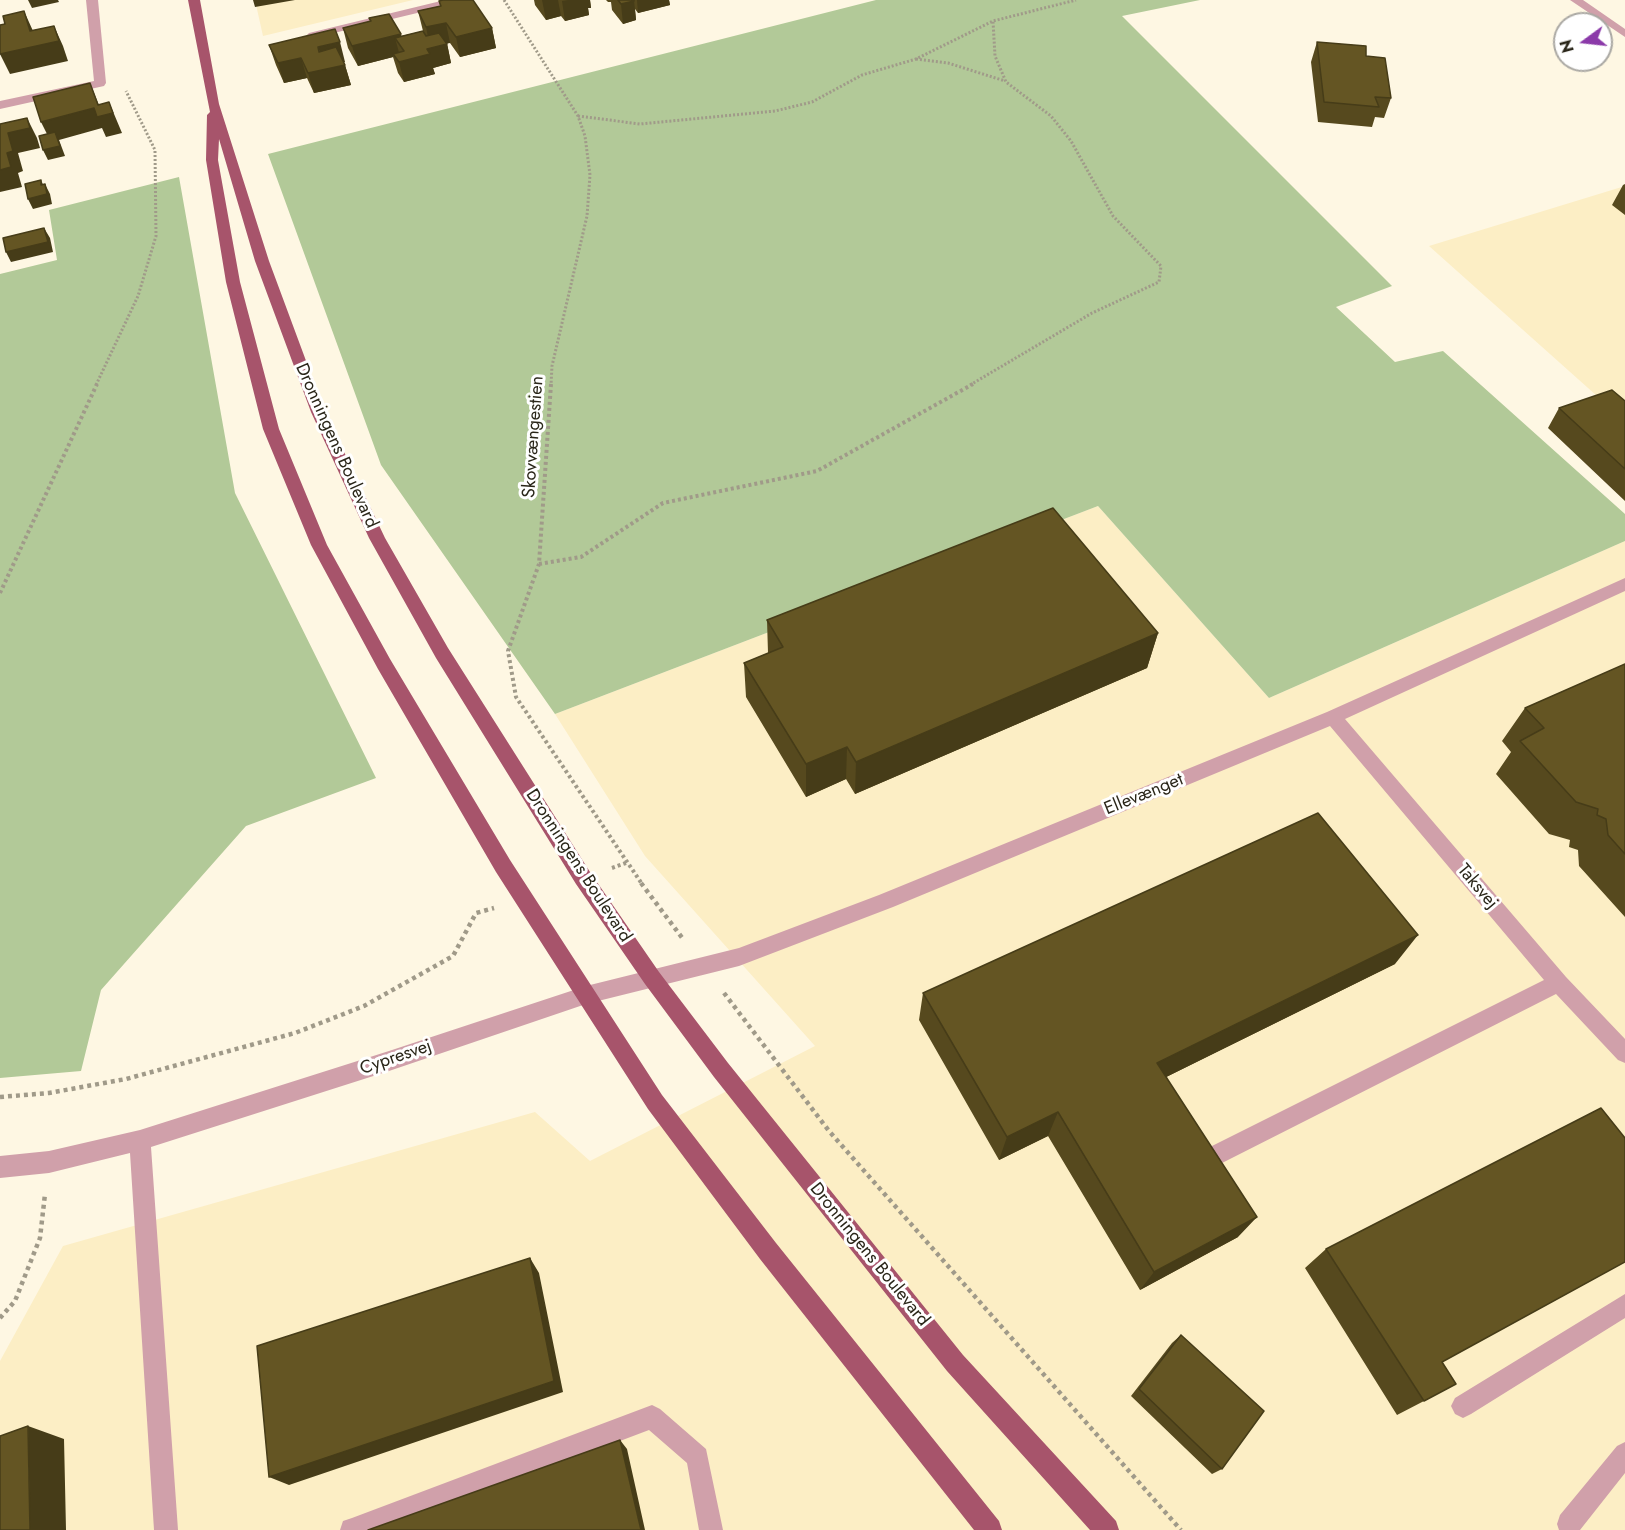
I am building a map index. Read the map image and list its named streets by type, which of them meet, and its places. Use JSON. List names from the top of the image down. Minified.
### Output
{"streets":{"main road":["Dronningens Boulevard"],"street":["Ellevænget","Taksvej","Cypresvej"],"path":["Skovvængestien"]},"crossings":[["Skovvængestien","Ellevænget"],["Dronningens Boulevard","Ellevænget"],["Dronningens Boulevard","Cypresvej"],["Ellevænget","Taksvej"],["Ellevænget","Cypresvej"]],"north":"left"}
